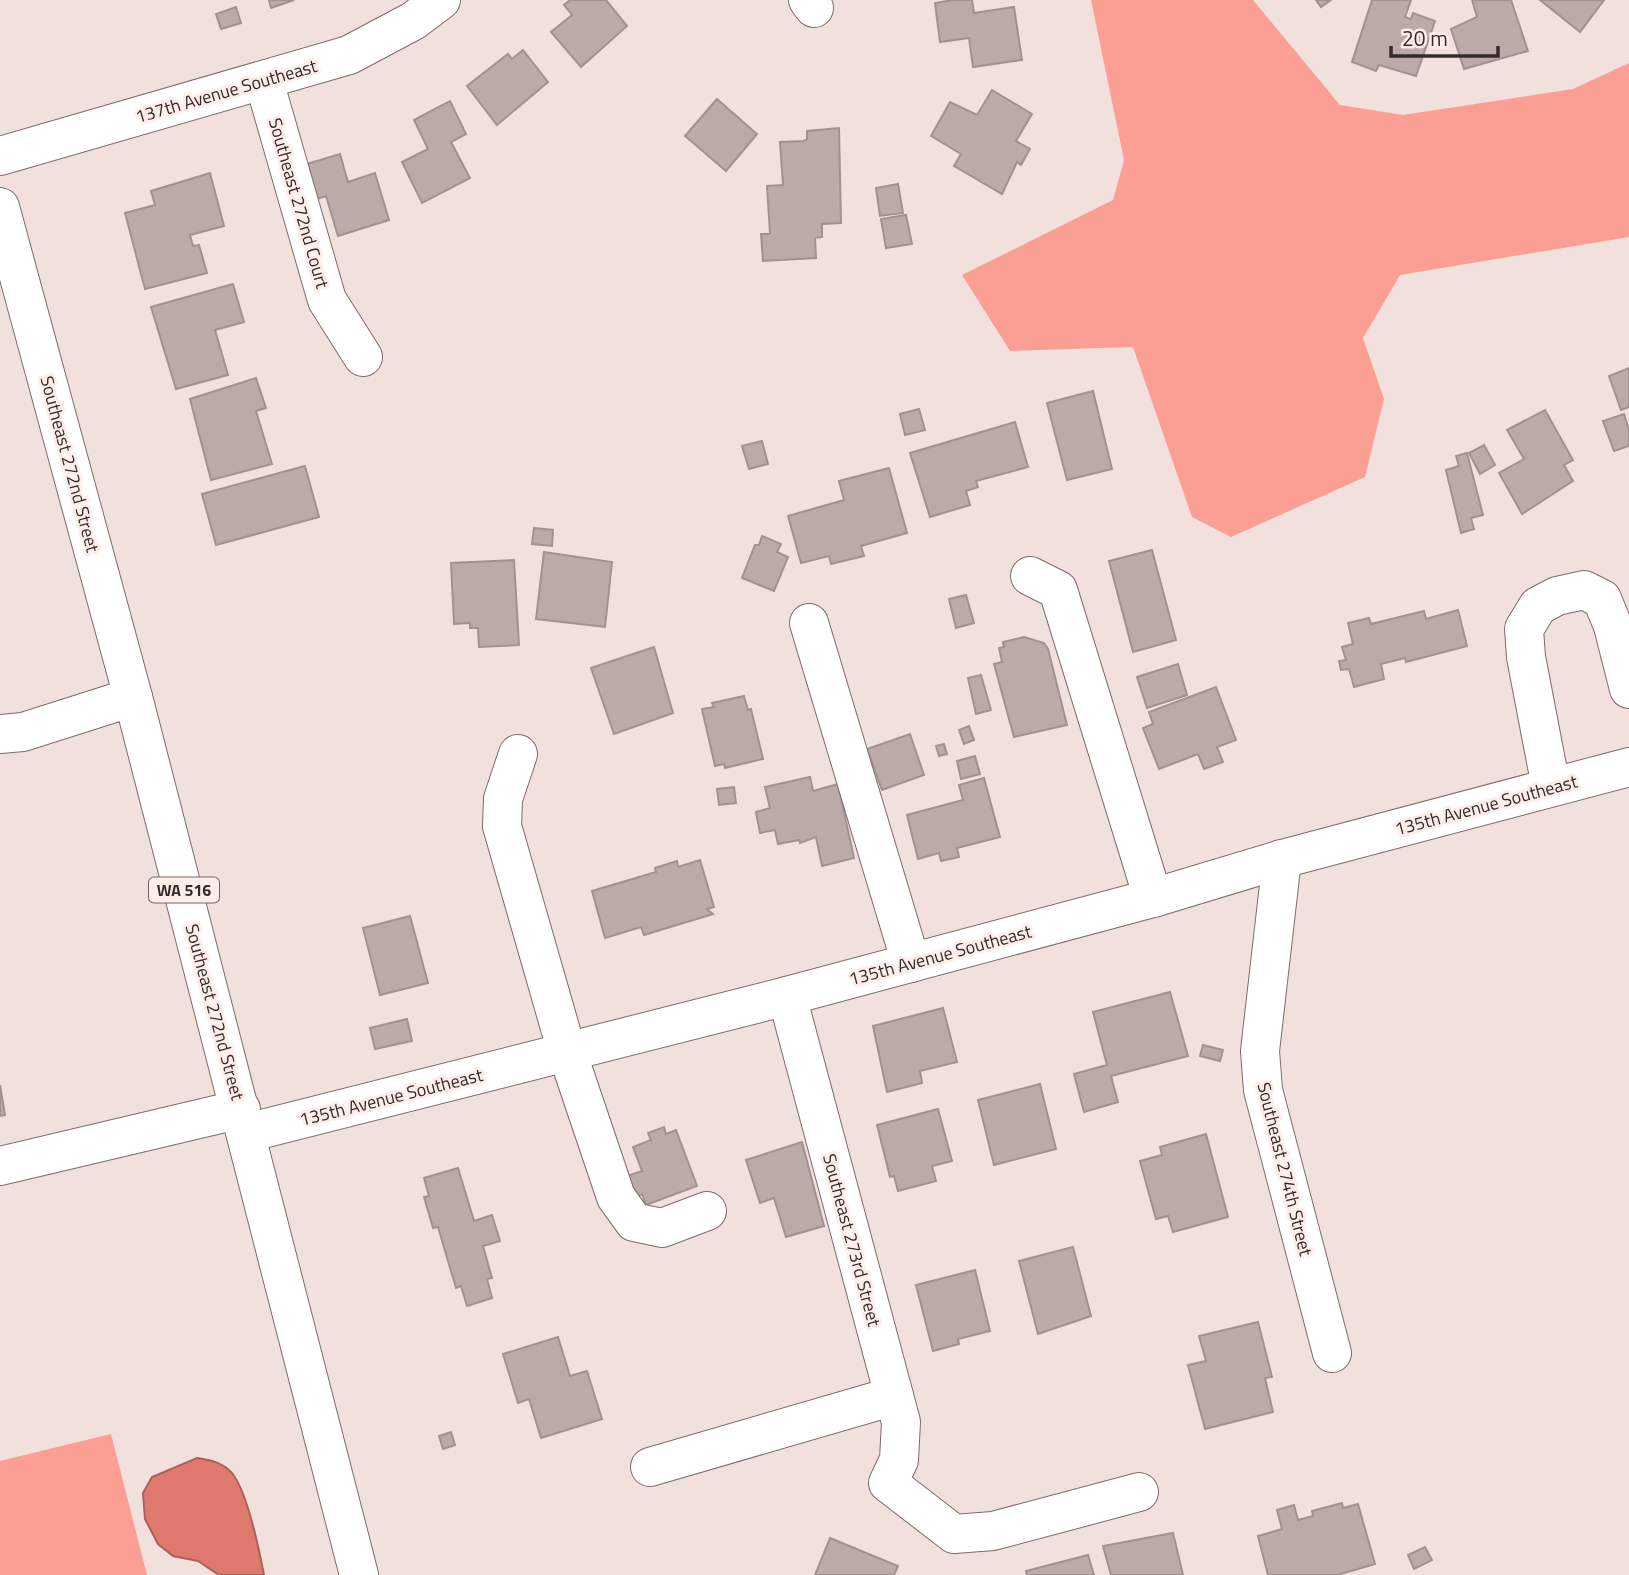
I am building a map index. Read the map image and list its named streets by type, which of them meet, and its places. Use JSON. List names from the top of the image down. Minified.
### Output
{"streets":{"street":["137th Avenue Southeast","Southeast 272nd Court","Southeast 272nd Street","135th Avenue Southeast","WA 516","Southeast 274th Street","Southeast 273rd Street"]},"crossings":[["137th Avenue Southeast","Southeast 272nd Court"],["Southeast 272nd Street","135th Avenue Southeast"],["135th Avenue Southeast","Southeast 274th Street"],["135th Avenue Southeast","Southeast 273rd Street"]],"scale_bar":"20 m"}
